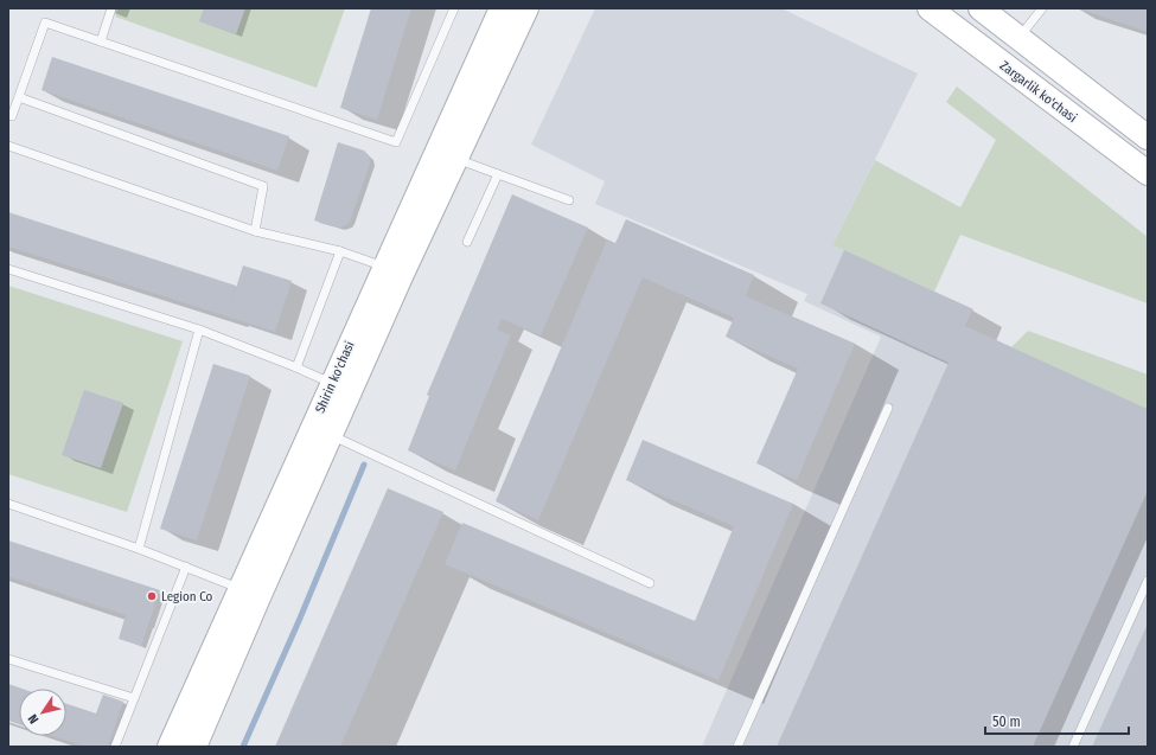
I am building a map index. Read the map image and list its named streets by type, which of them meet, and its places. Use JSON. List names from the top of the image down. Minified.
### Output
{"streets":{"main road":["Zargarlik ko'chasi","Shirin ko'chasi"]},"places":["Legion Co"],"scale_bar":"50 m","north":"bottom left"}
